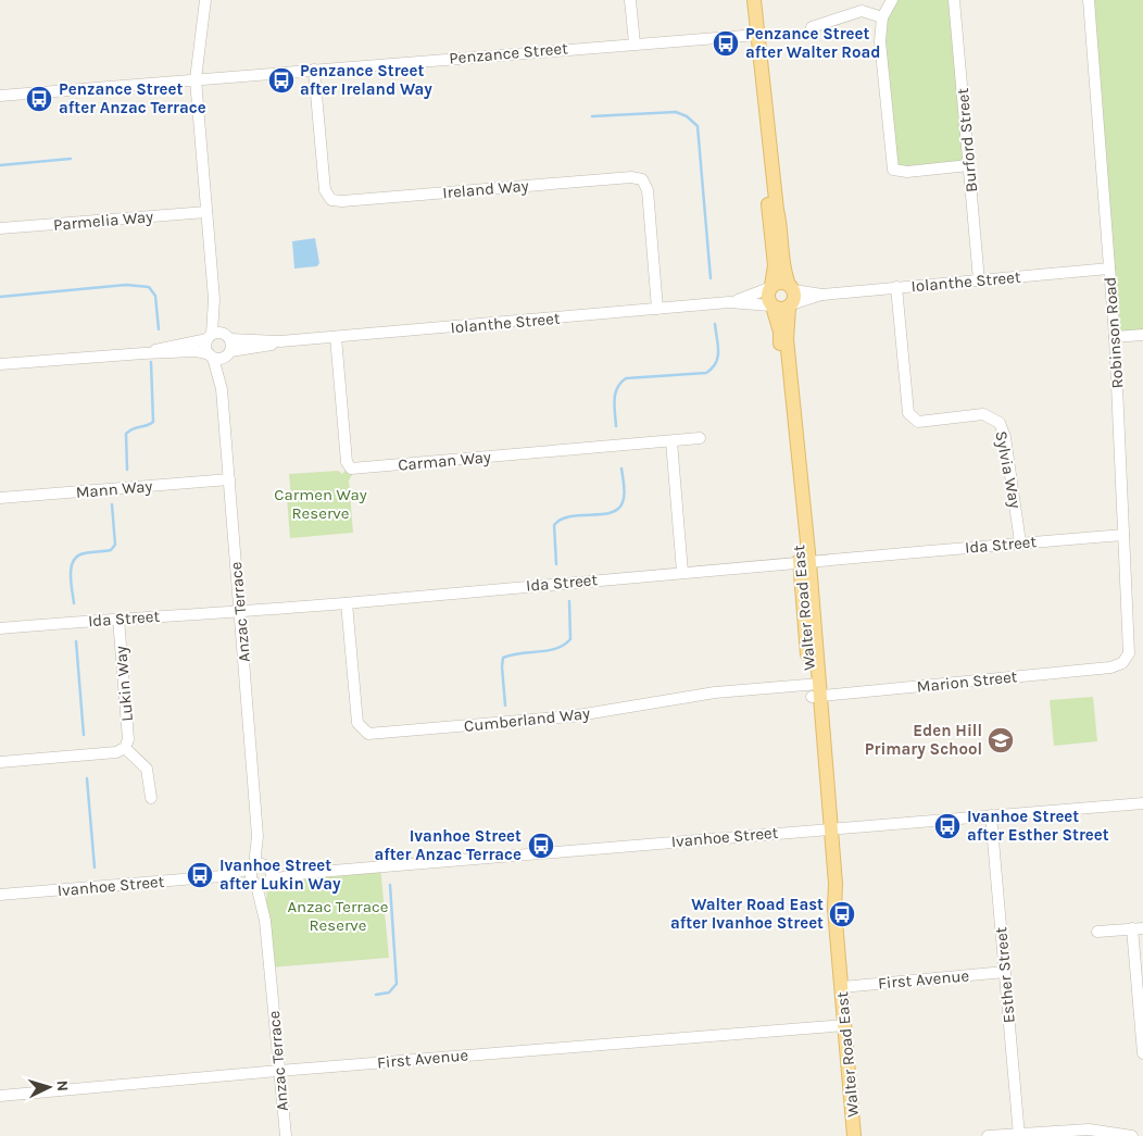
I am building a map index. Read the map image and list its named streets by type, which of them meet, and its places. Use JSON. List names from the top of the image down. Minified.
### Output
{"streets":{"main road":["Walter Road East"],"street":["Penzance Street","Burford Street","Ireland Way","Parmelia Way","Iolanthe Street","Robinson Road","Carman Way","Sylvia Way","Mann Way","Ida Street","Anzac Terrace","Marion Street","Lukin Way","Cumberland Way","Ivanhoe Street","Esther Street","First Avenue"]},"crossings":[["Penzance Street","Ireland Way"],["Burford Street","Iolanthe Street"],["Ireland Way","Iolanthe Street"],["Iolanthe Street","Robinson Road"],["Iolanthe Street","Carman Way"],["Iolanthe Street","Sylvia Way"],["Iolanthe Street","Walter Road East"],["Iolanthe Street","Anzac Terrace"],["Robinson Road","Ida Street"],["Robinson Road","Marion Street"],["Sylvia Way","Ida Street"],["Mann Way","Anzac Terrace"],["Ida Street","Walter Road East"],["Ida Street","Anzac Terrace"],["Ida Street","Lukin Way"],["Ida Street","Cumberland Way"],["Walter Road East","Marion Street"],["Walter Road East","Cumberland Way"],["Walter Road East","Ivanhoe Street"],["Walter Road East","First Avenue"],["Anzac Terrace","Ivanhoe Street"],["Anzac Terrace","First Avenue"],["Marion Street","Cumberland Way"],["Ivanhoe Street","Esther Street"],["Esther Street","First Avenue"]],"parks":["Carmen Way Reserve","Anzac Terrace Reserve"],"places":{"bus stop":["Penzance Street after Walter Road","Penzance Street after Ireland Way","Penzance Street after Anzac Terrace","Ivanhoe Street after Esther Street","Ivanhoe Street after Anzac Terrace","Ivanhoe Street after Lukin Way","Walter Road East after Ivanhoe Street"],"school or university":["Eden Hill Primary School"]},"north":"right"}
